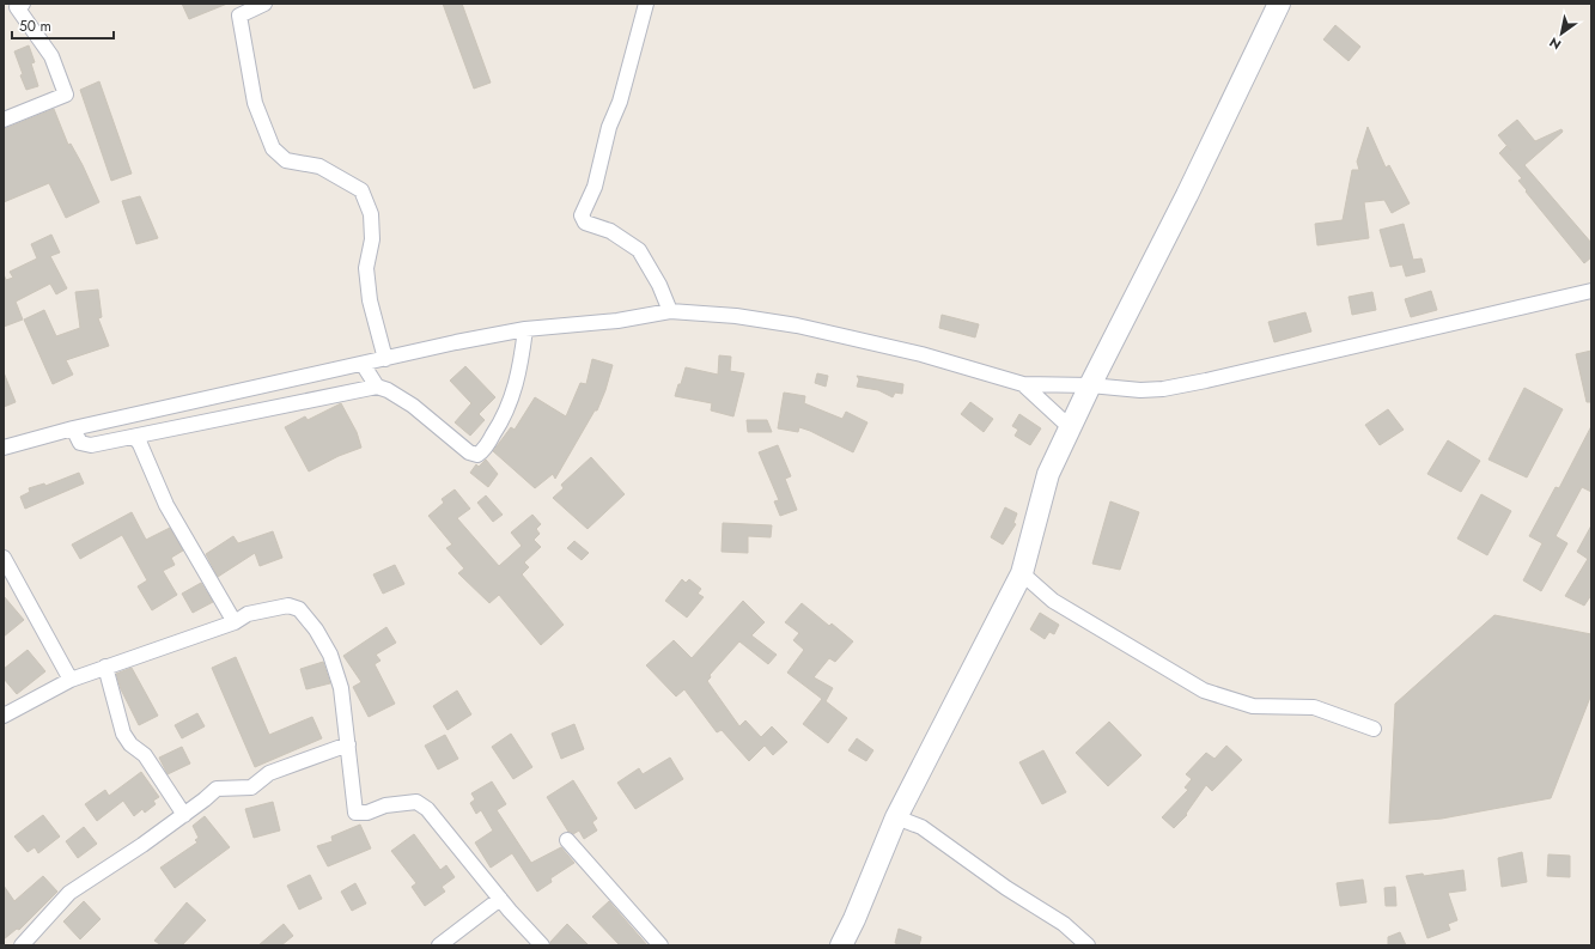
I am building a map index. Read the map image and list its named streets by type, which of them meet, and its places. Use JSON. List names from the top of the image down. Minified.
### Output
{"scale_bar":"50 m","north":"bottom left"}
